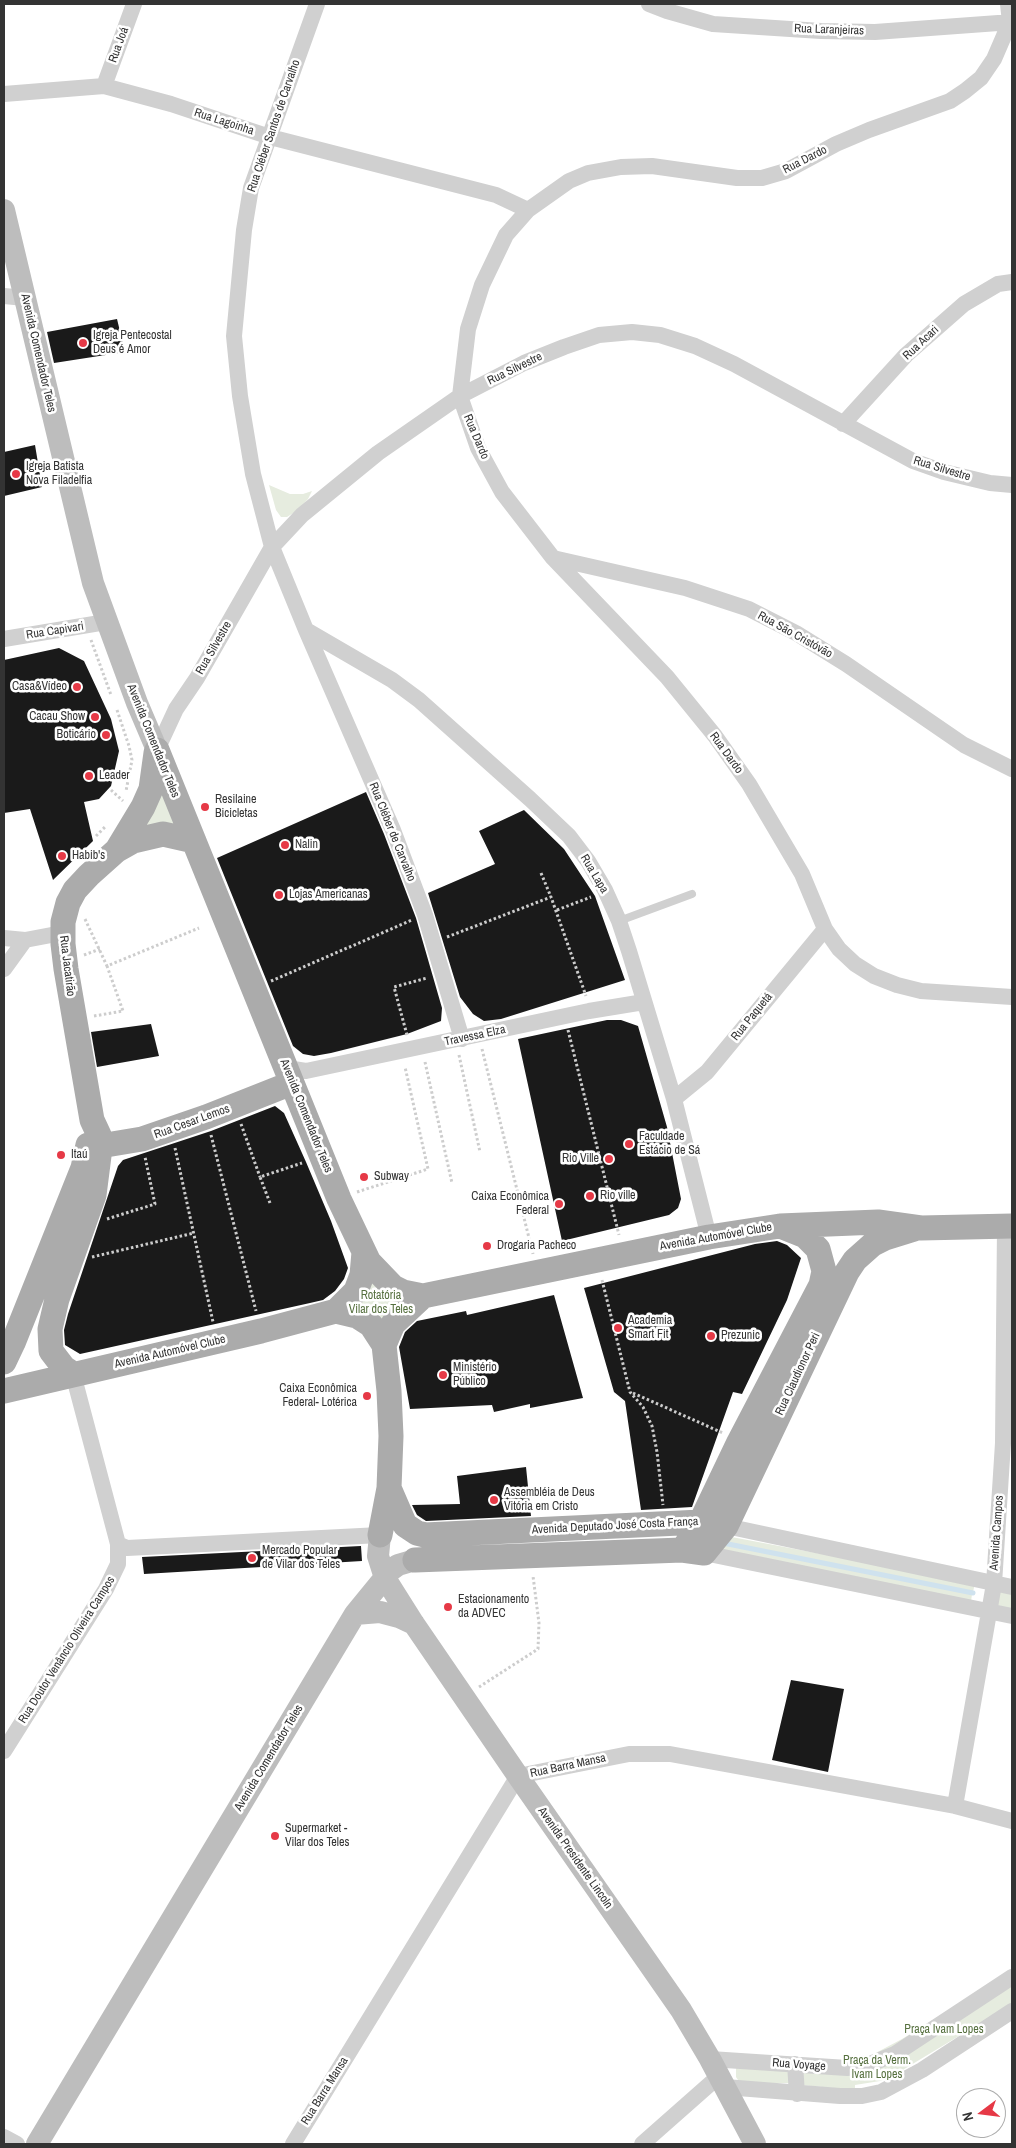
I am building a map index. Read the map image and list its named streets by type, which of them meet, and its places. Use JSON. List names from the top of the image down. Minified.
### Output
{"streets":{"main road":["Avenida Comendador Teles","Rua Jacatirão","Rua Cesar Lemos","Avenida Automóvel Clube","Rua Claudionor Peri","Avenida Deputado José Costa França","Avenida Presidente Lincoln"],"street":["Rua Laranjeiras","Rua Joá","Rua Lagoinha","Rua Cléber Santos de Carvalho","Rua Dardo","Rua Acari","Rua Silvestre","Rua Capivari","Rua São Cristóvão","Rua Cléber de Carvalho","Rua Lapa","Rua Paquetá","Travessa Elza","Avenida Campos","Rua Doutor Venâncio Oliveira Campos","Rua Barra Mansa","Rua Voyage"]},"crossings":[["Rua Laranjeiras","Rua Dardo"],["Rua Joá","Rua Lagoinha"],["Rua Lagoinha","Rua Cléber Santos de Carvalho"],["Rua Lagoinha","Rua Dardo"],["Rua Cléber Santos de Carvalho","Rua Silvestre"],["Rua Cléber Santos de Carvalho","Rua Cléber de Carvalho"],["Rua Cléber Santos de Carvalho","Rua Lapa"],["Rua Dardo","Rua Silvestre"],["Rua Dardo","Rua São Cristóvão"],["Rua Dardo","Rua Paquetá"],["Rua Acari","Rua Silvestre"],["Avenida Comendador Teles","Rua Silvestre"],["Avenida Comendador Teles","Rua Capivari"],["Avenida Comendador Teles","Rua Jacatirão"],["Avenida Comendador Teles","Travessa Elza"],["Avenida Comendador Teles","Rua Cesar Lemos"],["Avenida Comendador Teles","Avenida Automóvel Clube"],["Avenida Comendador Teles","Avenida Deputado José Costa França"],["Avenida Comendador Teles","Avenida Presidente Lincoln"],["Rua Silvestre","Rua Jacatirão"],["Rua Cléber de Carvalho","Rua Lapa"],["Rua Cléber de Carvalho","Travessa Elza"],["Rua Lapa","Rua Paquetá"],["Rua Lapa","Travessa Elza"],["Rua Lapa","Avenida Automóvel Clube"],["Rua Jacatirão","Rua Cesar Lemos"],["Rua Jacatirão","Avenida Automóvel Clube"],["Travessa Elza","Rua Cesar Lemos"],["Avenida Automóvel Clube","Rua Claudionor Peri"],["Avenida Automóvel Clube","Avenida Campos"],["Rua Claudionor Peri","Avenida Deputado José Costa França"],["Avenida Deputado José Costa França","Avenida Campos"],["Avenida Deputado José Costa França","Avenida Presidente Lincoln"],["Avenida Campos","Rua Barra Mansa"],["Rua Barra Mansa","Avenida Presidente Lincoln"],["Avenida Presidente Lincoln","Rua Voyage"]],"parks":["Rotatória Vilar dos Teles","Praça Ivam Lopes","Praça da Verm. Ivam Lopes"],"places":["Igreja Pentecostal Deus é Amor","Igreja Batista Nova Filadelfia","Casa&Vídeo","Cacau Show","Boticário","Leader","Resilaine Bicicletas","Nalin","Habib's","Lojas Americanas","Faculdade Estácio de Sá","Itaú","Rio Ville","Subway","Rio ville","Caixa Econômica Federal","Drogaria Pacheco","Academia Smart Fit","Prezunic","Ministério Público","Caixa Econômica Federal- Lotérica","Assembléia de Deus Vitória em Cristo","Mercado Popular de Vilar dos Teles","Estacionamento da ADVEC","Supermarket - Vilar dos Teles"],"north":"left"}
